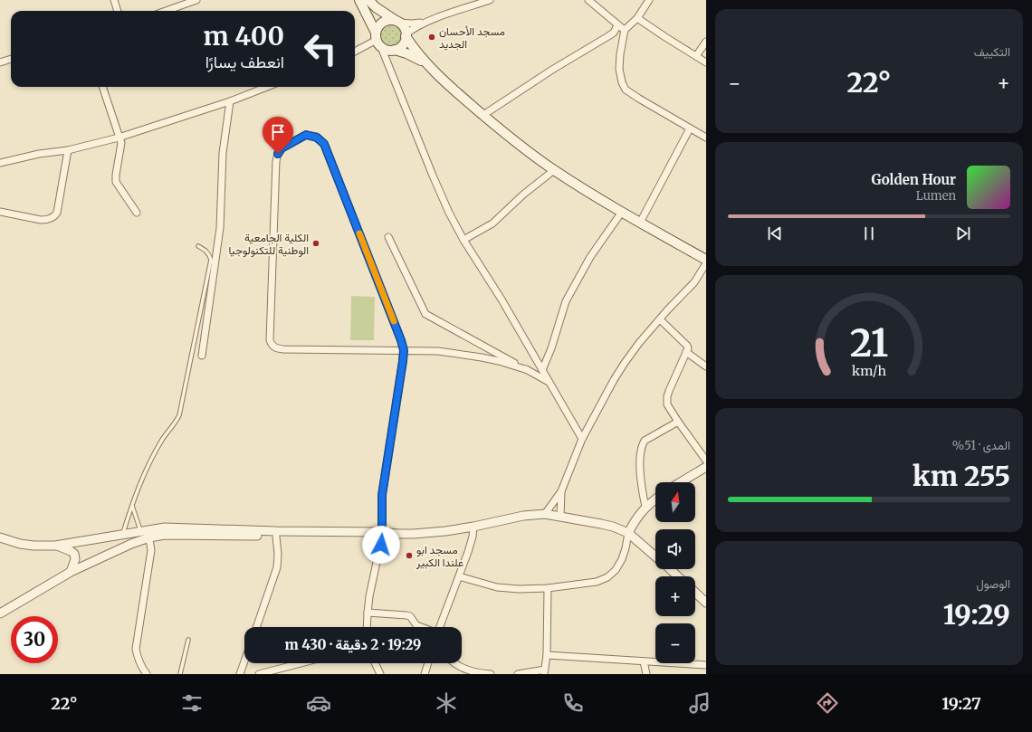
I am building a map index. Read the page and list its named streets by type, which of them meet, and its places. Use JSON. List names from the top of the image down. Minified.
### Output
{"places":["مسجد الأحسان الجديد","الكلية الجامعية الوطنية للتكنولوجيا","مسجد ابو علندا الكبير"],"north":"top","page":{"tile":["التكييف",["المدى · 51%","255 km"],["الوصول","19:29"]],"turn":["400 m","انعطف يسارًا"],"heat":["−","22°","+"],"song":["Golden Hour","Lumen"],"map_buttons":["+","−"],"limit":"30","trip":"19:29 · 2 دقيقة · 430 m","tabs":["19:27","22°"],"gauge":["21","km/h"]}}
